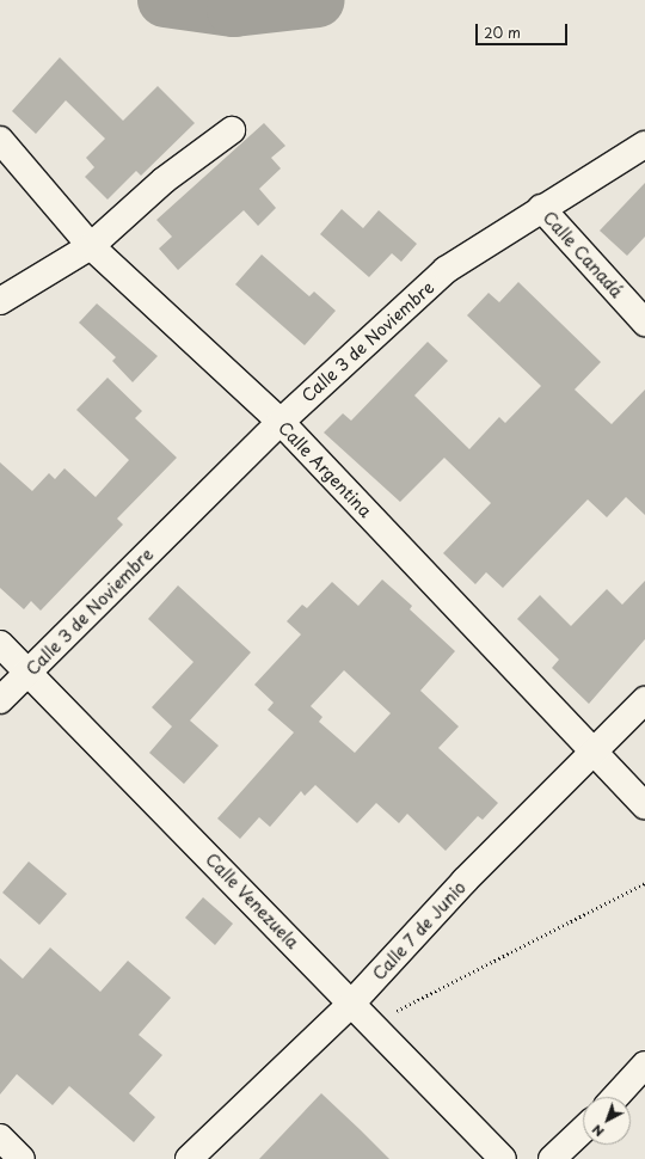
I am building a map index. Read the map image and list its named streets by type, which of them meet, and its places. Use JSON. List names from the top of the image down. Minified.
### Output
{"streets":{"street":["Calle Canadá","Calle 3 de Noviembre","Calle Argentina","Calle Venezuela","Calle 7 de Junio"]},"crossings":[["Calle Canadá","Calle 3 de Noviembre"],["Calle 3 de Noviembre","Calle Argentina"],["Calle 3 de Noviembre","Calle Venezuela"],["Calle Argentina","Calle 7 de Junio"],["Calle Venezuela","Calle 7 de Junio"]],"scale_bar":"20 m","north":"bottom left"}
